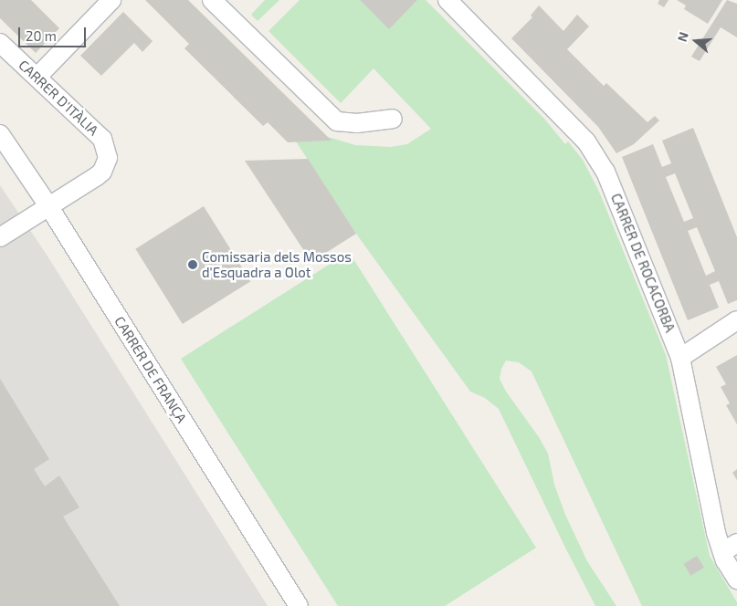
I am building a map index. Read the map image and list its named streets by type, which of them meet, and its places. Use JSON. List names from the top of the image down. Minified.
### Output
{"streets":{"street":["CARRER D'ITÀLIA","CARRER DE ROCACORBA","CARRER DE FRANÇA"]},"crossings":[["CARRER D'ITÀLIA","CARRER DE FRANÇA"]],"places":["Comissaria dels Mossos d'Esquadra a Olot"],"scale_bar":"20 m","north":"left"}
